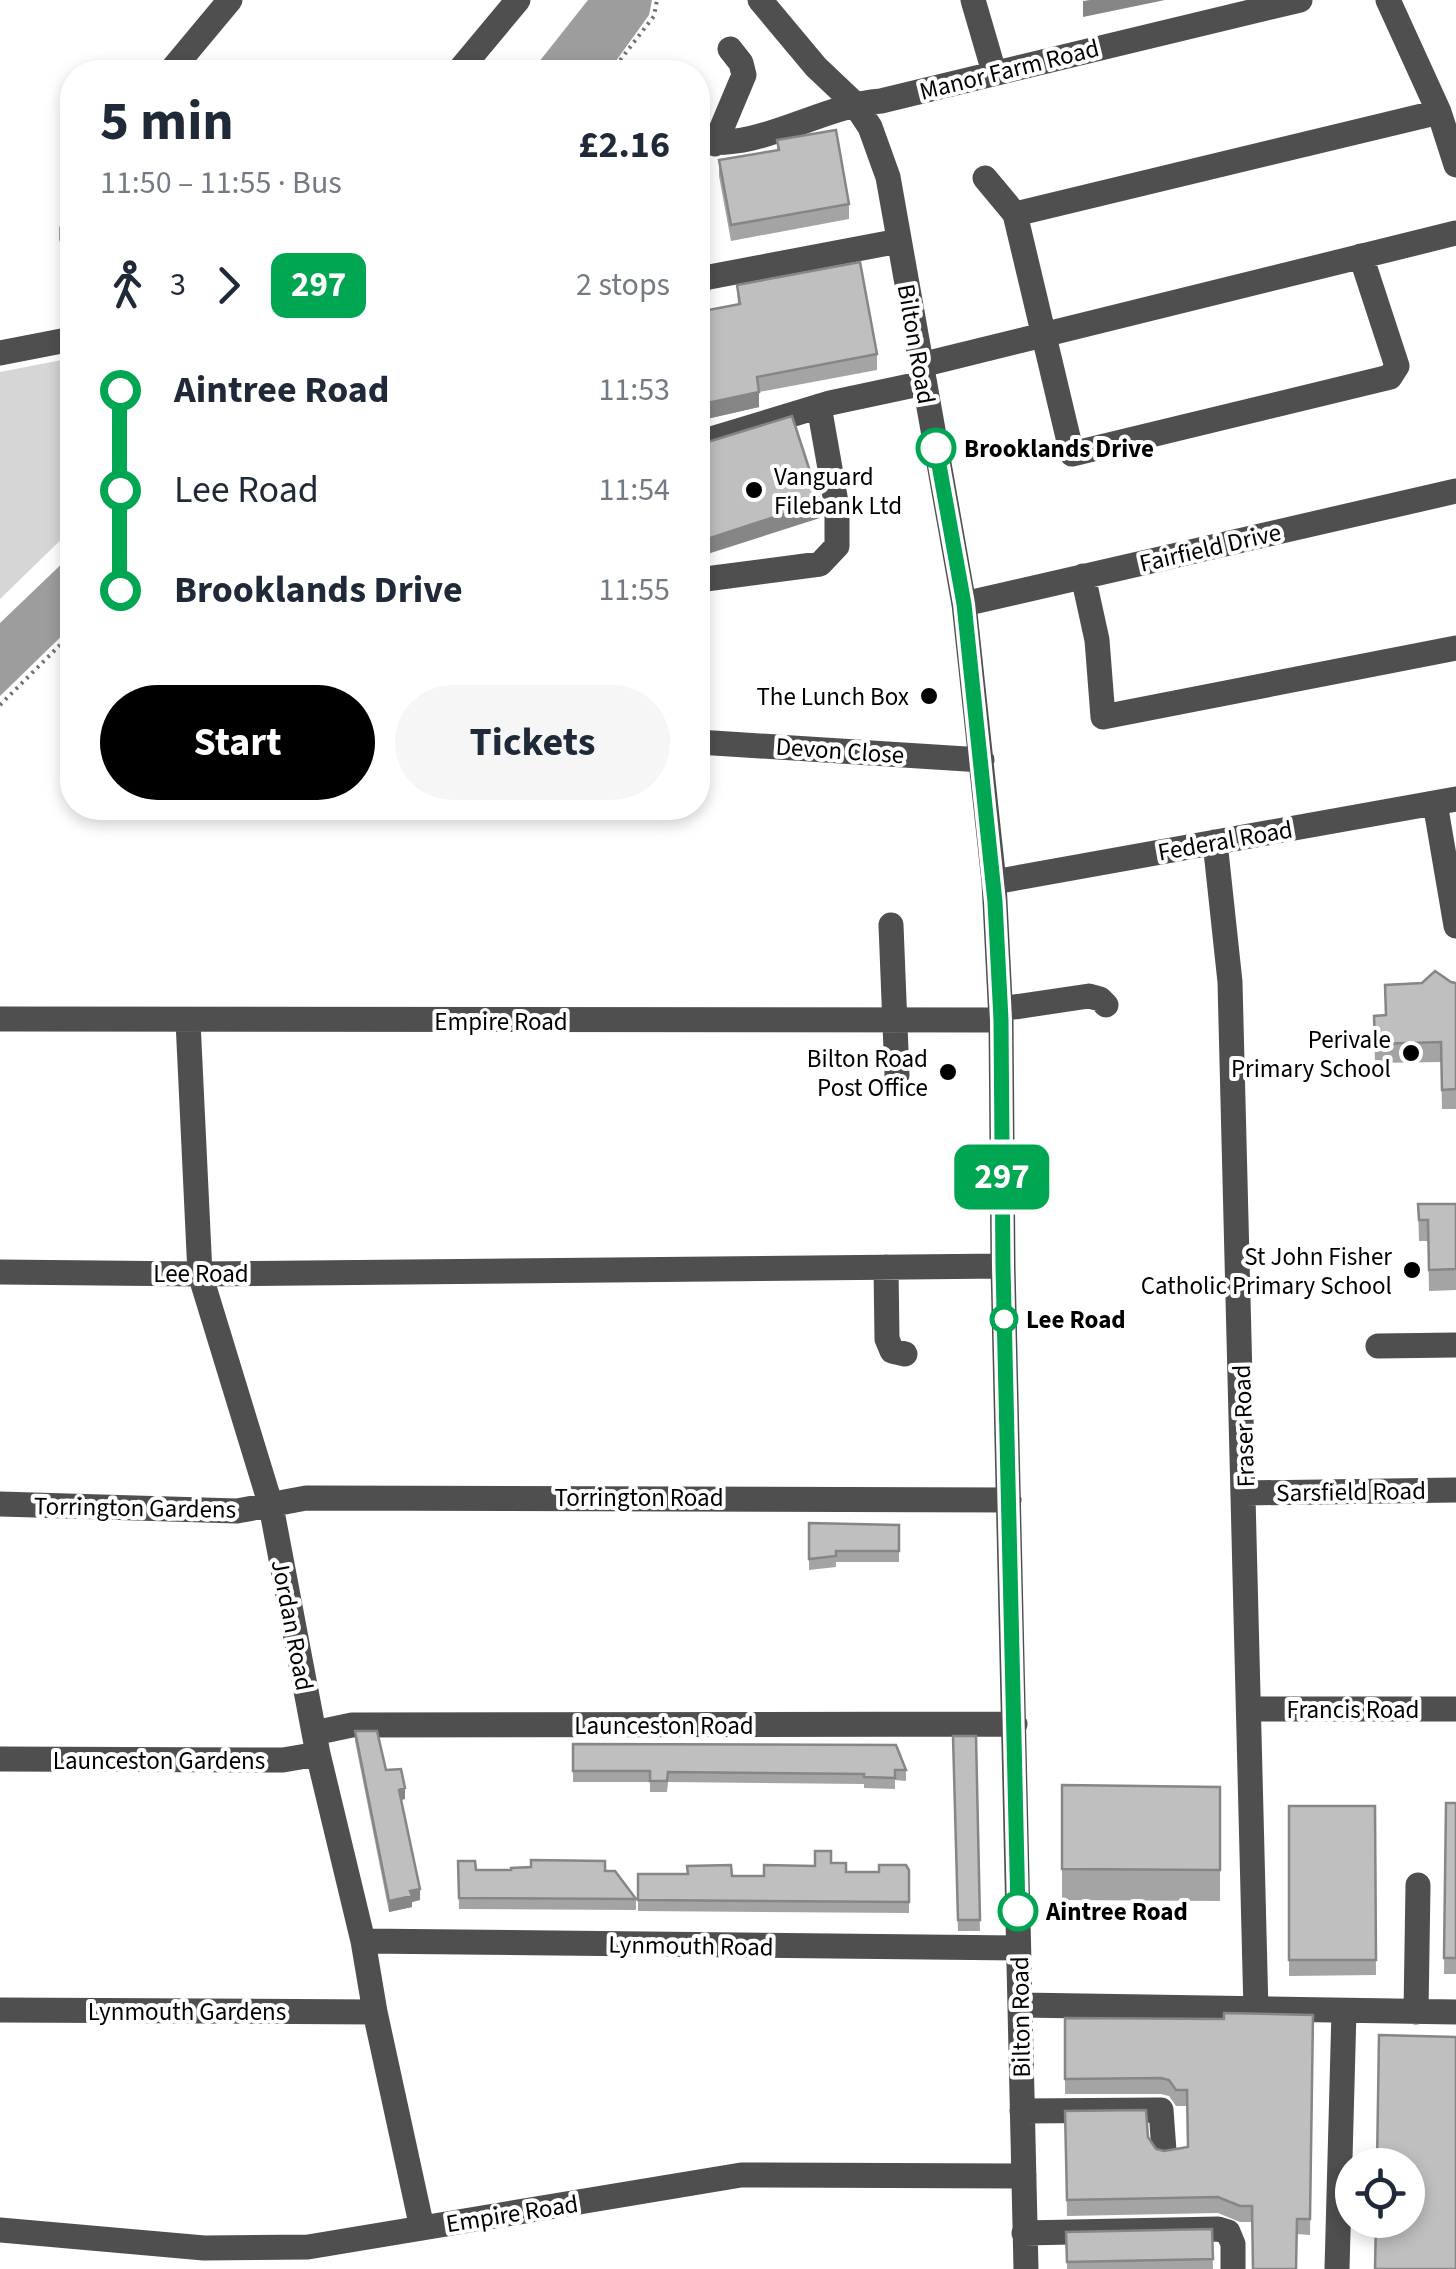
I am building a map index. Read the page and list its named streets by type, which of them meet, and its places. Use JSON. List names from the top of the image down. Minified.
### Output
{"streets":{"street":["Manor Farm Road","Bilton Road","Fairfield Drive","Devon Close","Federal Road","Empire Road","Lee Road","Fraser Road","Sarsfield Road","Torrington Road","Torrington Gardens","Jordan Road","Francis Road","Launceston Road","Launceston Gardens","Lynmouth Road","Lynmouth Gardens"]},"crossings":[["Manor Farm Road","Bilton Road"],["Bilton Road","Fairfield Drive"],["Bilton Road","Devon Close"],["Bilton Road","Federal Road"],["Bilton Road","Empire Road"],["Bilton Road","Lee Road"],["Bilton Road","Torrington Road"],["Bilton Road","Launceston Road"],["Bilton Road","Lynmouth Road"],["Federal Road","Fraser Road"],["Empire Road","Jordan Road"],["Lee Road","Jordan Road"],["Fraser Road","Sarsfield Road"],["Fraser Road","Francis Road"],["Torrington Road","Torrington Gardens"],["Torrington Road","Jordan Road"],["Torrington Gardens","Jordan Road"],["Jordan Road","Launceston Road"],["Jordan Road","Launceston Gardens"],["Jordan Road","Lynmouth Road"],["Jordan Road","Lynmouth Gardens"],["Launceston Road","Launceston Gardens"]],"places":["Brooklands Drive","Vanguard Filebank Ltd","The Lunch Box","Perivale Primary School","Bilton Road Post Office","St John Fisher Catholic Primary School","Lee Road","Aintree Road"],"lines":["bus line 297"],"page":{"on_map":"297","heading":["5 min","11:50 – 11:55 · Bus","£2.16"],"legs":["3","297","2 stops"],"list":[{"name":"Aintree Road","value":"11:53"},{"name":"Lee Road","value":"11:54"},{"name":"Brooklands Drive","value":"11:55"}],"buttons":["Start","Tickets"]}}
